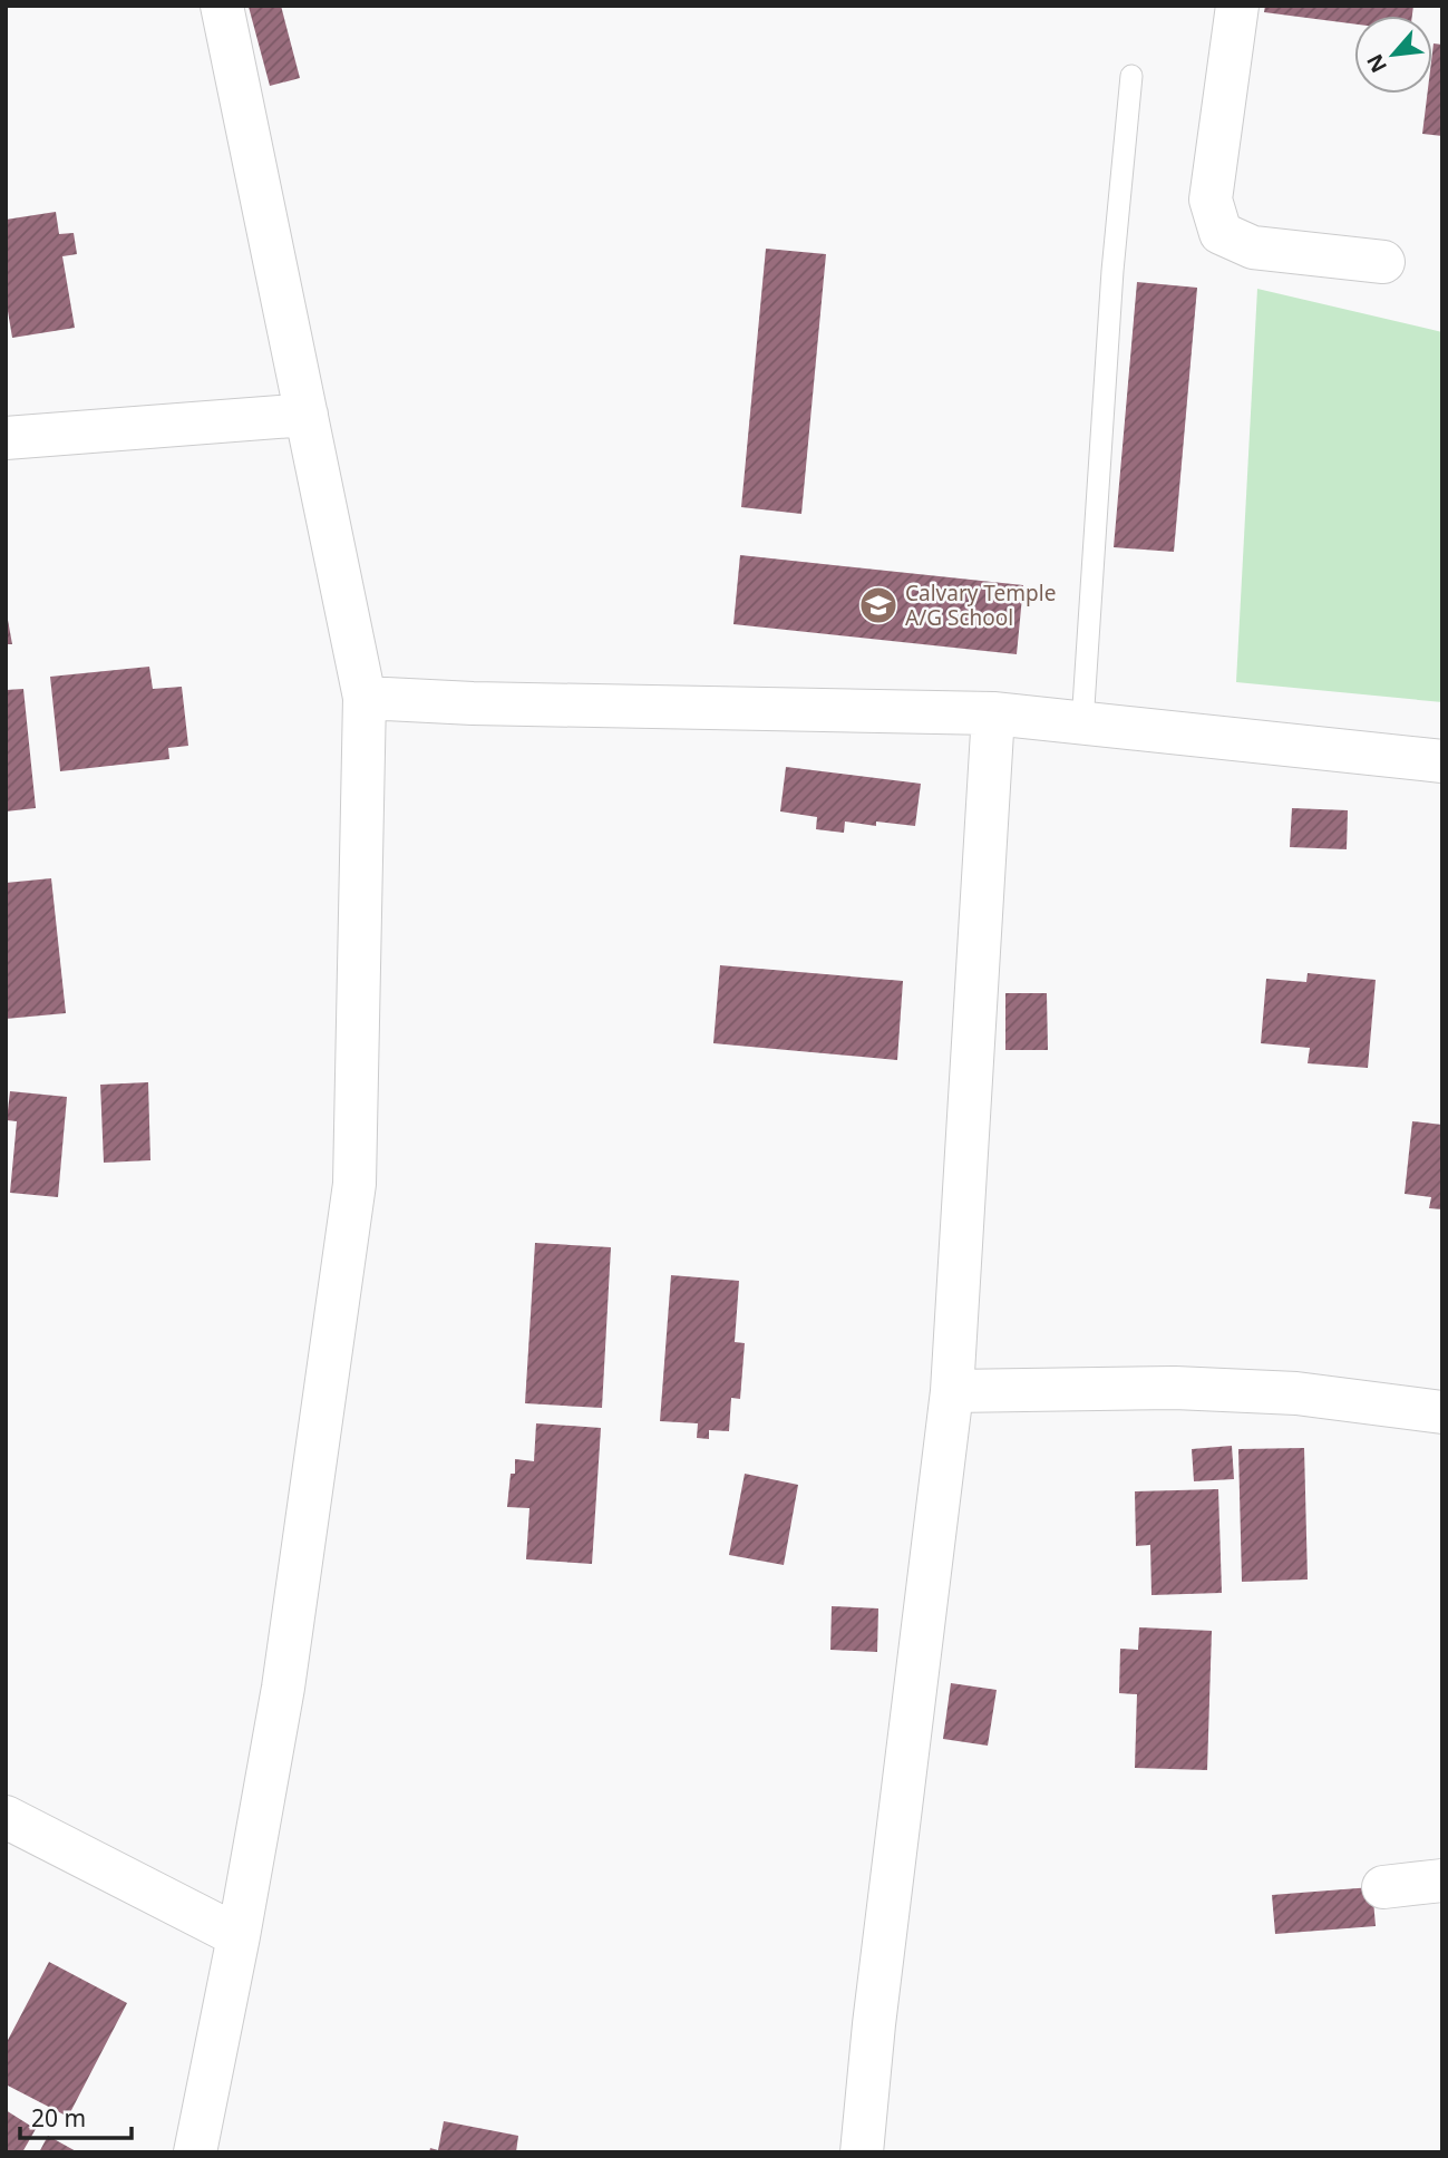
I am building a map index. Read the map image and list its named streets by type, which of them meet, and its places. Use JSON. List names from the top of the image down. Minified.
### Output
{"places":{"school or university":["Calvary Temple A/G School"]},"scale_bar":"20 m","north":"bottom left"}
